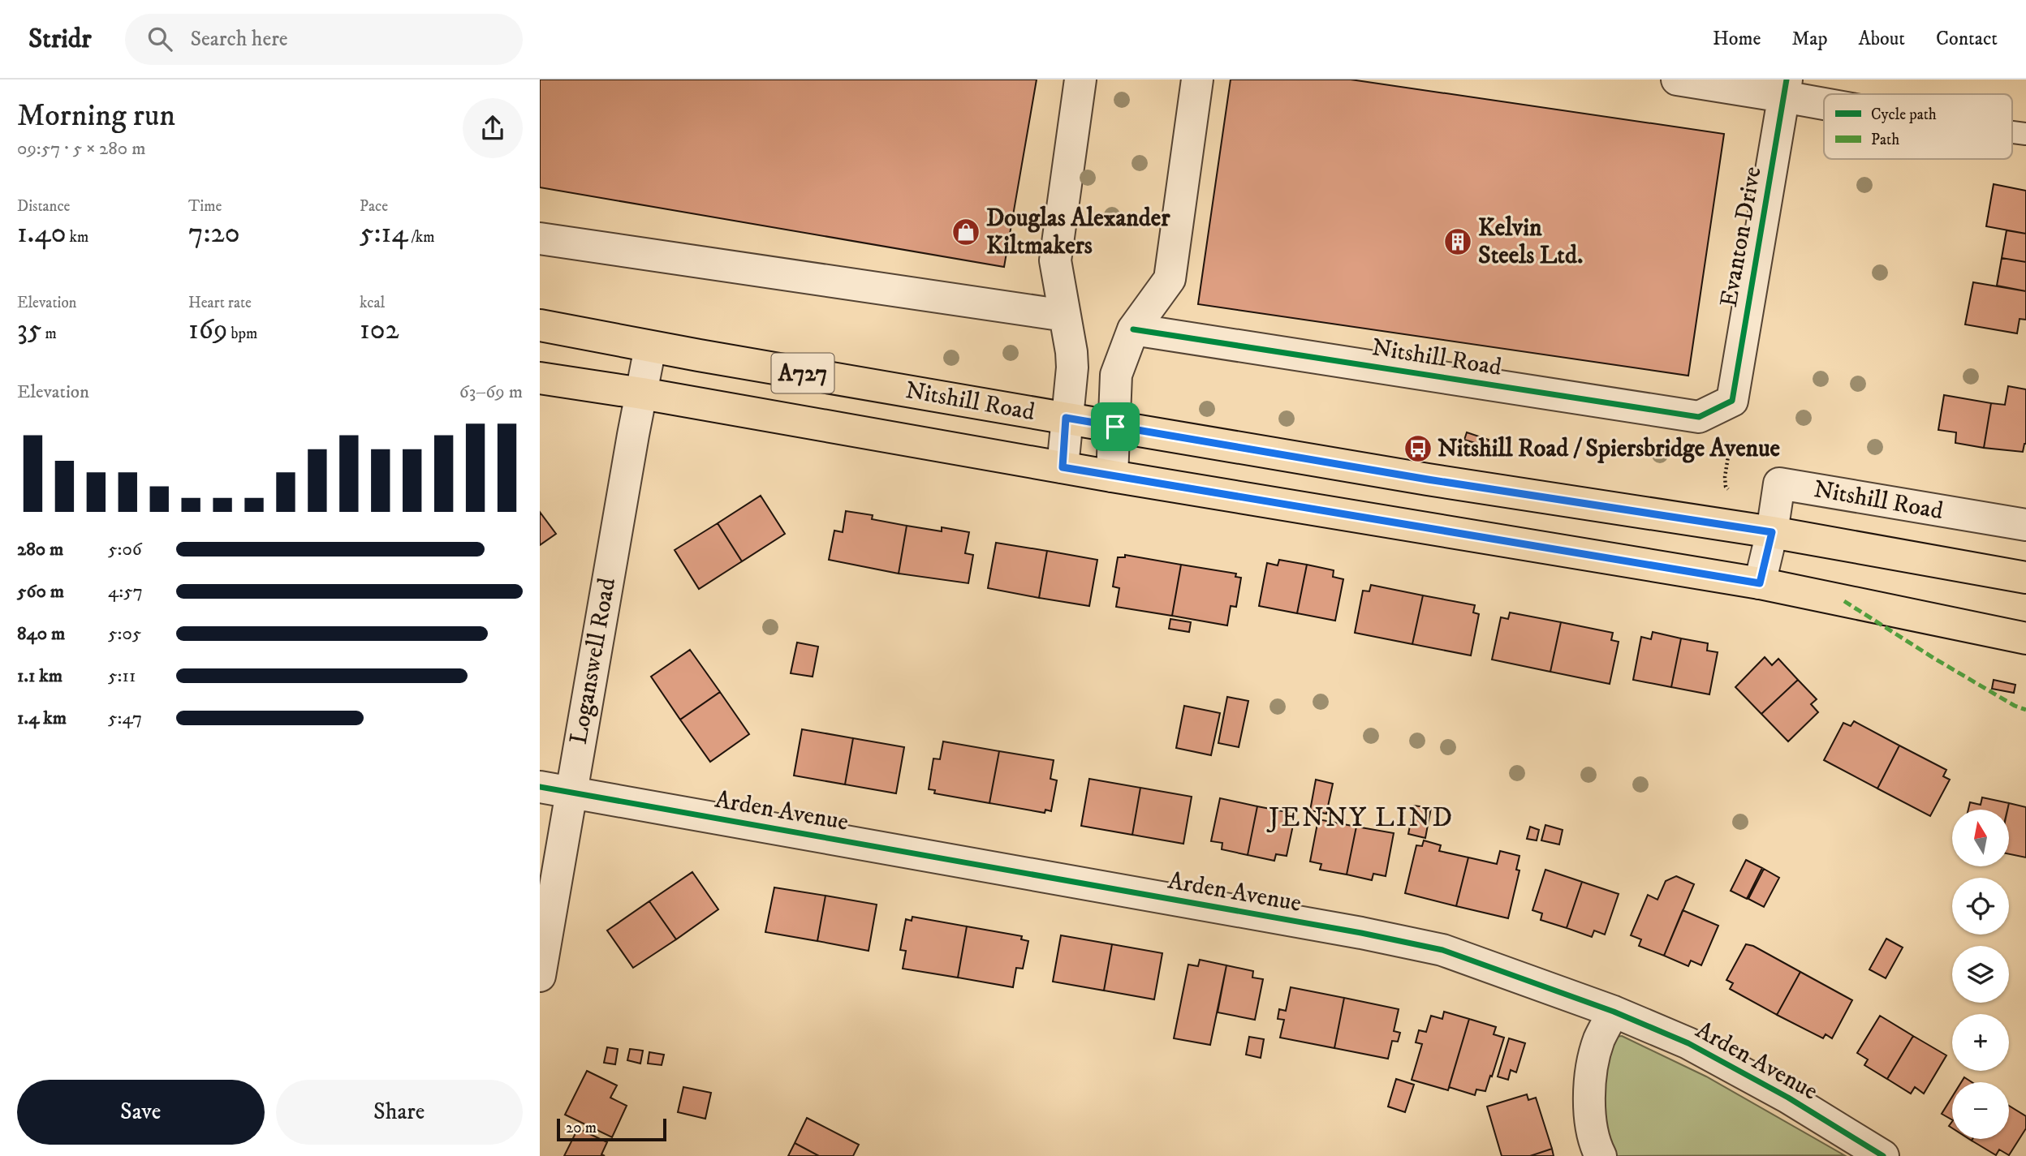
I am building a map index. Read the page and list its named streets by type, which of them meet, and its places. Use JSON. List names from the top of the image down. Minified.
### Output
{"streets":{"main road":["Nitshill Road","A727"],"street":["Evanton Drive","Loganswell Road","Arden Avenue"]},"crossings":[["Evanton Drive","Nitshill Road"],["Nitshill Road","Loganswell Road"],["Loganswell Road","Arden Avenue"]],"districts":["JENNY LIND"],"places":{"shop":["Douglas Alexander Kiltmakers"],"building":["Kelvin Steels Ltd."],"bus stop":["Nitshill Road / Spiersbridge Avenue"]},"legend":["Cycle path","Path"],"scale_bar":"20 m","north":"top","page":{"header":"Stridr","search":"Search here","nav":["Home","Map","About","Contact"],"heading":["Morning run","09:57 · 5 × 280 m"],"stats":[["Distance","1.40 km"],["Time","7:20"],["Pace","5:14 /km"],["Elevation","35 m"],["Heart rate","169 bpm"],["kcal","102"]],"chart":["Elevation","63–69 m"],"list":[{"name":"280 m","note":"5:06"},{"name":"560 m","note":"4:57"},{"name":"840 m","note":"5:05"},{"name":"1.1 km","note":"5:11"},{"name":"1.4 km","note":"5:47"}],"map_buttons":["+","−"],"buttons":["Save","Share"],"scale":"20 m"}}
